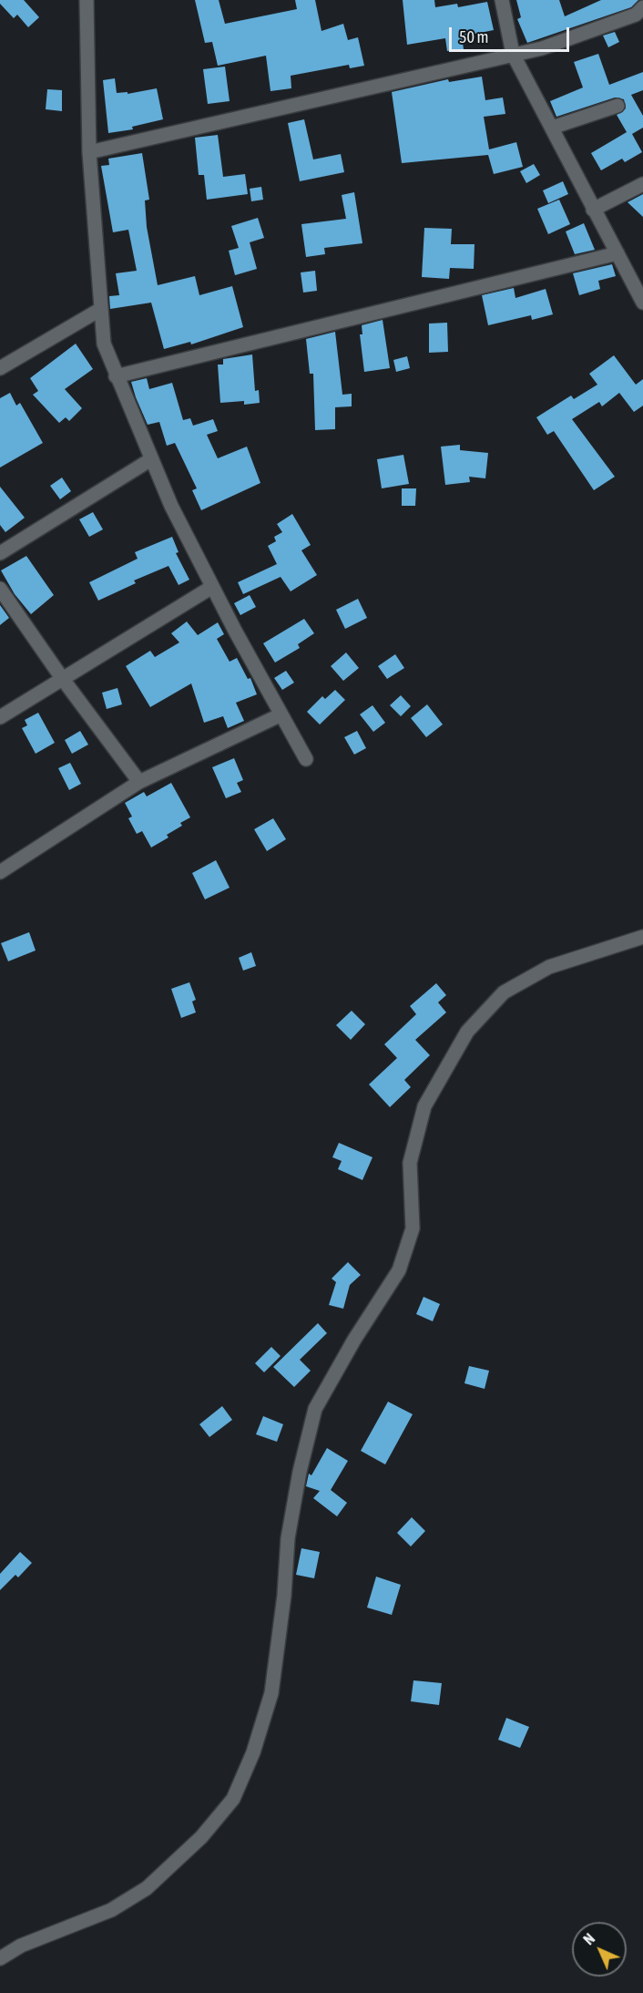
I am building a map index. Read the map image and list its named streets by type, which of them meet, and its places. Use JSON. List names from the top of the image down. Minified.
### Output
{"scale_bar":"50 m","north":"top left"}
